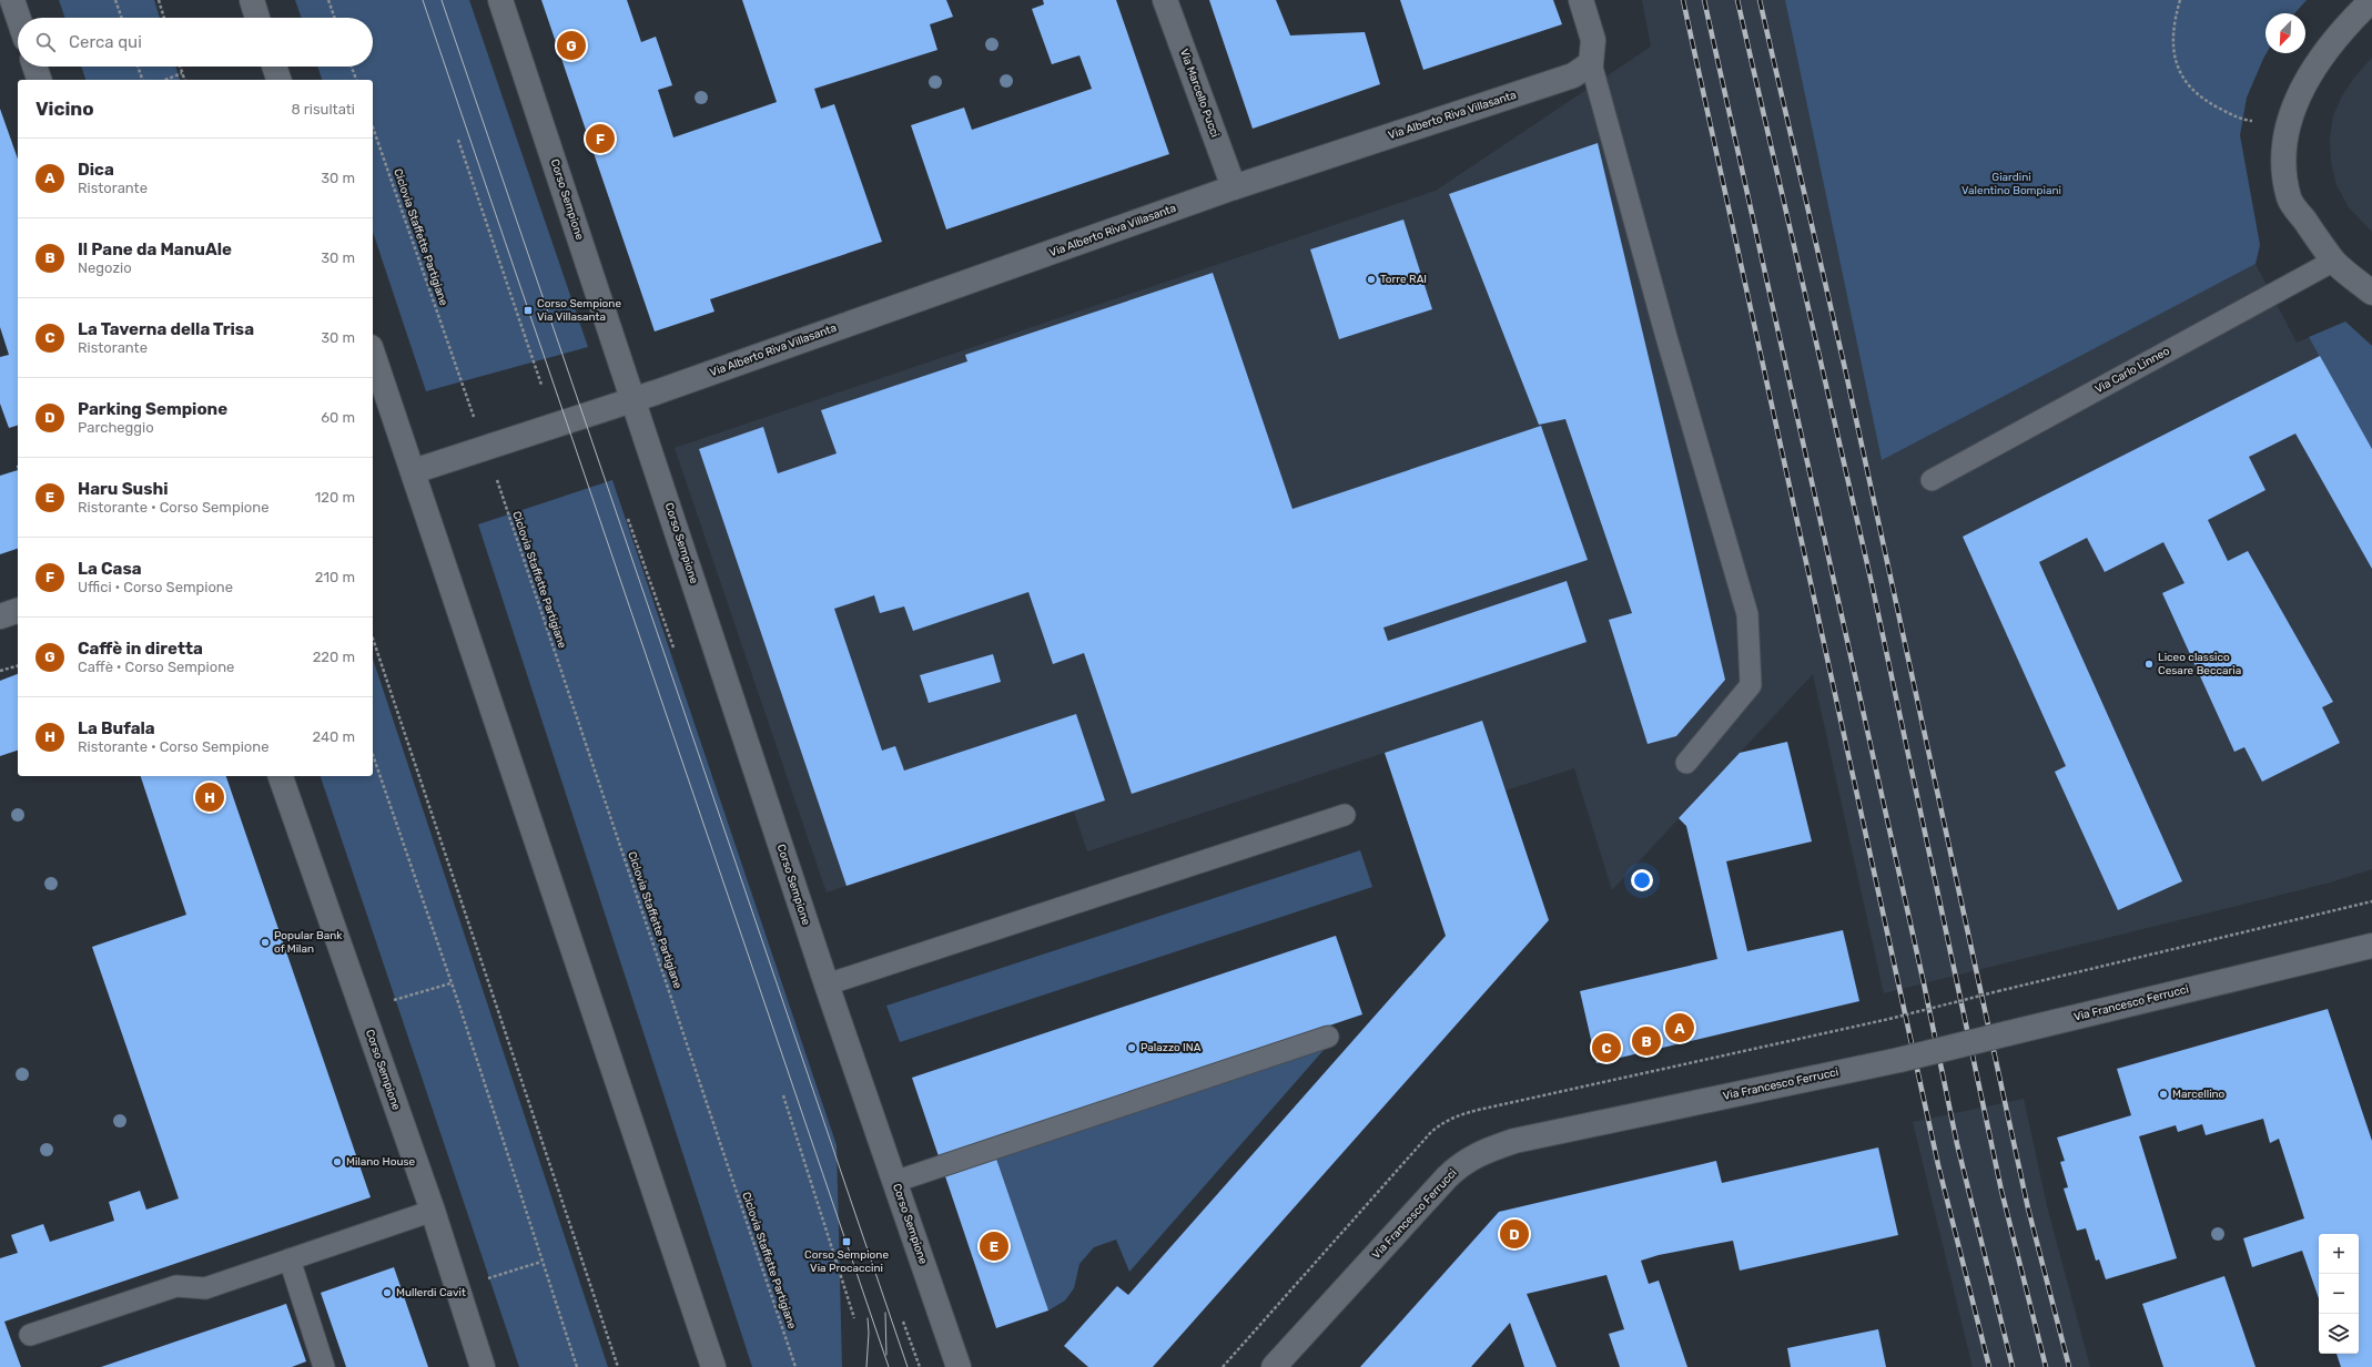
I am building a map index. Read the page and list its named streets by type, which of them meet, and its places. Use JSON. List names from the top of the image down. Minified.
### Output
{"streets":{"street":["Via Marcello Pucci","Via Alberto Riva Villasanta","Corso Sempione","Via Francesco Ferrucci"],"lane":["Via Carlo Linneo"],"path":["Ciclovia Staffette Partigiane"]},"crossings":[["Via Marcello Pucci","Via Alberto Riva Villasanta"],["Via Alberto Riva Villasanta","Corso Sempione"]],"parks":["Giardini Valentino Bompiani"],"places":{"other":["Torre RAI","Liceo classico Cesare Beccaria","Popular Bank of Milan","Palazzo INA","Marcellino","Milano House","Mullerdi Cavit"],"transit":["Corso Sempione Via Villasanta","Corso Sempione Via Procaccini"]},"north":"bottom left","page":{"search":"Cerca qui","pins":["G","F","H","A","B","C","D","E"],"heading":["Vicino","8 risultati"],"list":[{"mark":"A","name":"Dica","note":"Ristorante","value":"30 m"},{"mark":"B","name":"Il Pane da ManuAle","note":"Negozio","value":"30 m"},{"mark":"C","name":"La Taverna della Trisa","note":"Ristorante","value":"30 m"},{"mark":"D","name":"Parking Sempione","note":"Parcheggio","value":"60 m"},{"mark":"E","name":"Haru Sushi","note":"Ristorante · Corso Sempione","value":"120 m"},{"mark":"F","name":"La Casa","note":"Uffici · Corso Sempione","value":"210 m"},{"mark":"G","name":"Caffè in diretta","note":"Caffè · Corso Sempione","value":"220 m"},{"mark":"H","name":"La Bufala","note":"Ristorante · Corso Sempione","value":"240 m"}],"map_buttons":["+","−"]}}
